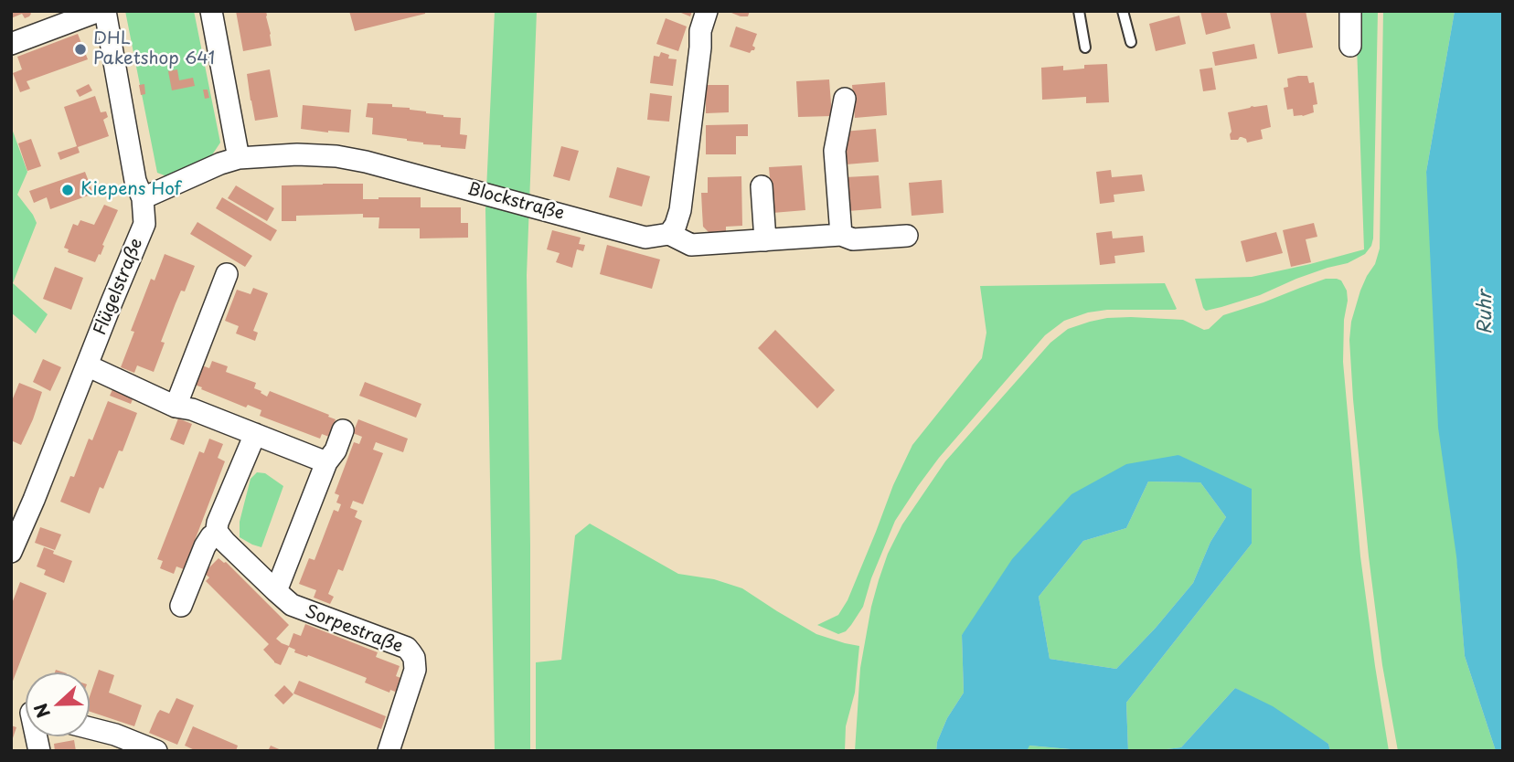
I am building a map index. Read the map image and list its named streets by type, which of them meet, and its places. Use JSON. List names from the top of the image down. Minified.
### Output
{"streets":{"street":["Blockstraße","Flügelstraße","Sorpestraße"]},"crossings":[["Blockstraße","Flügelstraße"]],"water":["Ruhr"],"places":["DHL Paketshop 641","Kiepens Hof"],"north":"left"}
